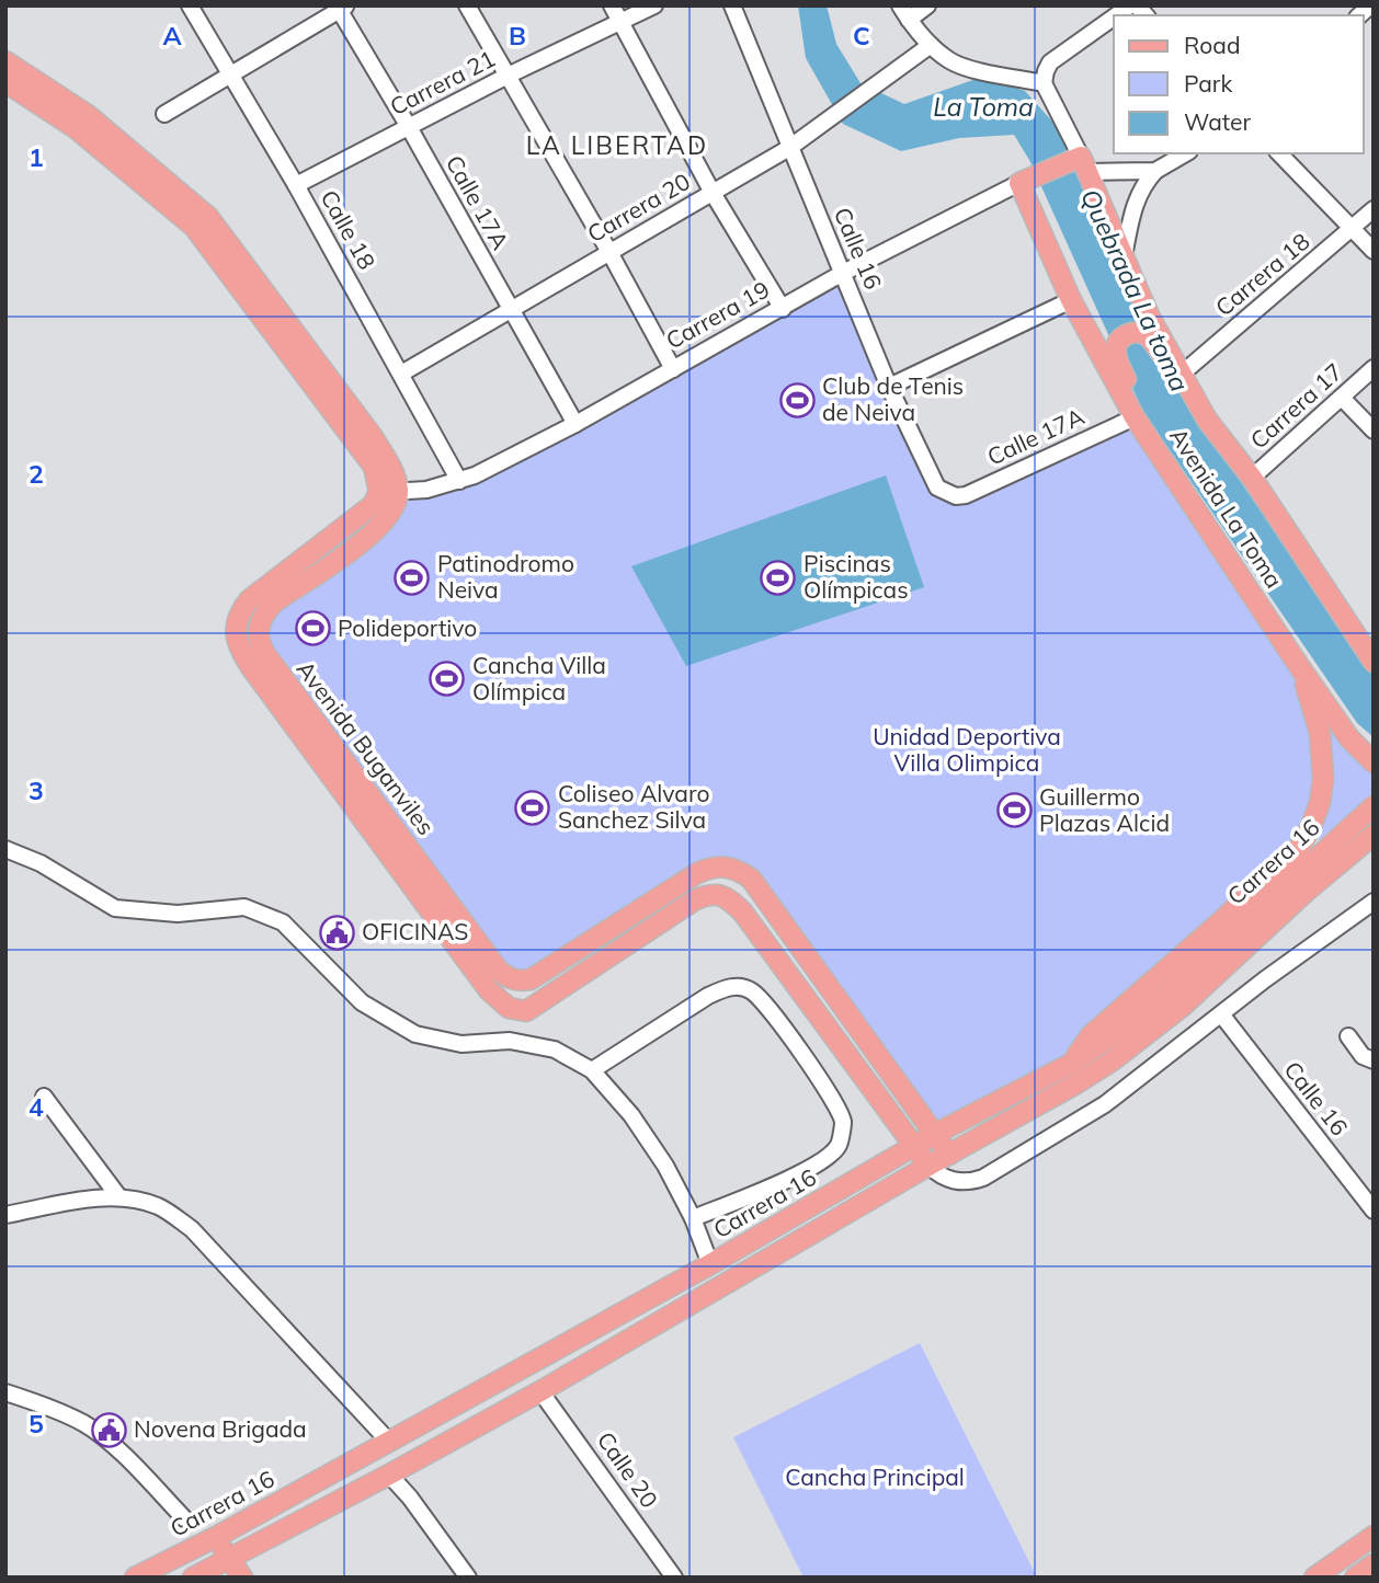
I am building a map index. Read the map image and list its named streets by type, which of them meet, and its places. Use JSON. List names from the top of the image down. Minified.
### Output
{"streets":{"main road":["Carrera 19","Avenida La Toma","Avenida Buganviles","Carrera 16"],"street":["Carrera 21","Calle 17A","Carrera 20","Calle 18","Calle 16","Carrera 18","Carrera 17","Calle 20"]},"crossings":[["Carrera 21","Calle 17A"],["Carrera 21","Calle 18"],["Calle 17A","Carrera 20"],["Calle 17A","Calle 16"],["Calle 17A","Carrera 19"],["Calle 17A","Avenida La Toma"],["Carrera 20","Calle 18"],["Carrera 20","Calle 16"],["Calle 18","Carrera 19"],["Calle 16","Carrera 19"],["Carrera 18","Avenida La Toma"],["Carrera 19","Avenida La Toma"],["Carrera 19","Avenida Buganviles"],["Carrera 17","Avenida La Toma"],["Avenida Buganviles","Carrera 16"],["Carrera 16","Calle 20"]],"districts":["LA LIBERTAD"],"water":["La Toma","Quebrada La toma"],"parks":["Unidad Deportiva Villa Olimpica","Cancha Principal"],"places":{"sports":["Club de Tenis de Neiva","Patinodromo Neiva","Piscinas Olímpicas","Polideportivo","Cancha Villa Olímpica","Coliseo Alvaro Sanchez Silva","Guillermo Plazas Alcid"],"public building":["OFICINAS","Novena Brigada"]},"legend":["Road","Park","Water"],"grid":{"columns":["A","B","C"],"rows":["1","2","3","4","5"]}}
